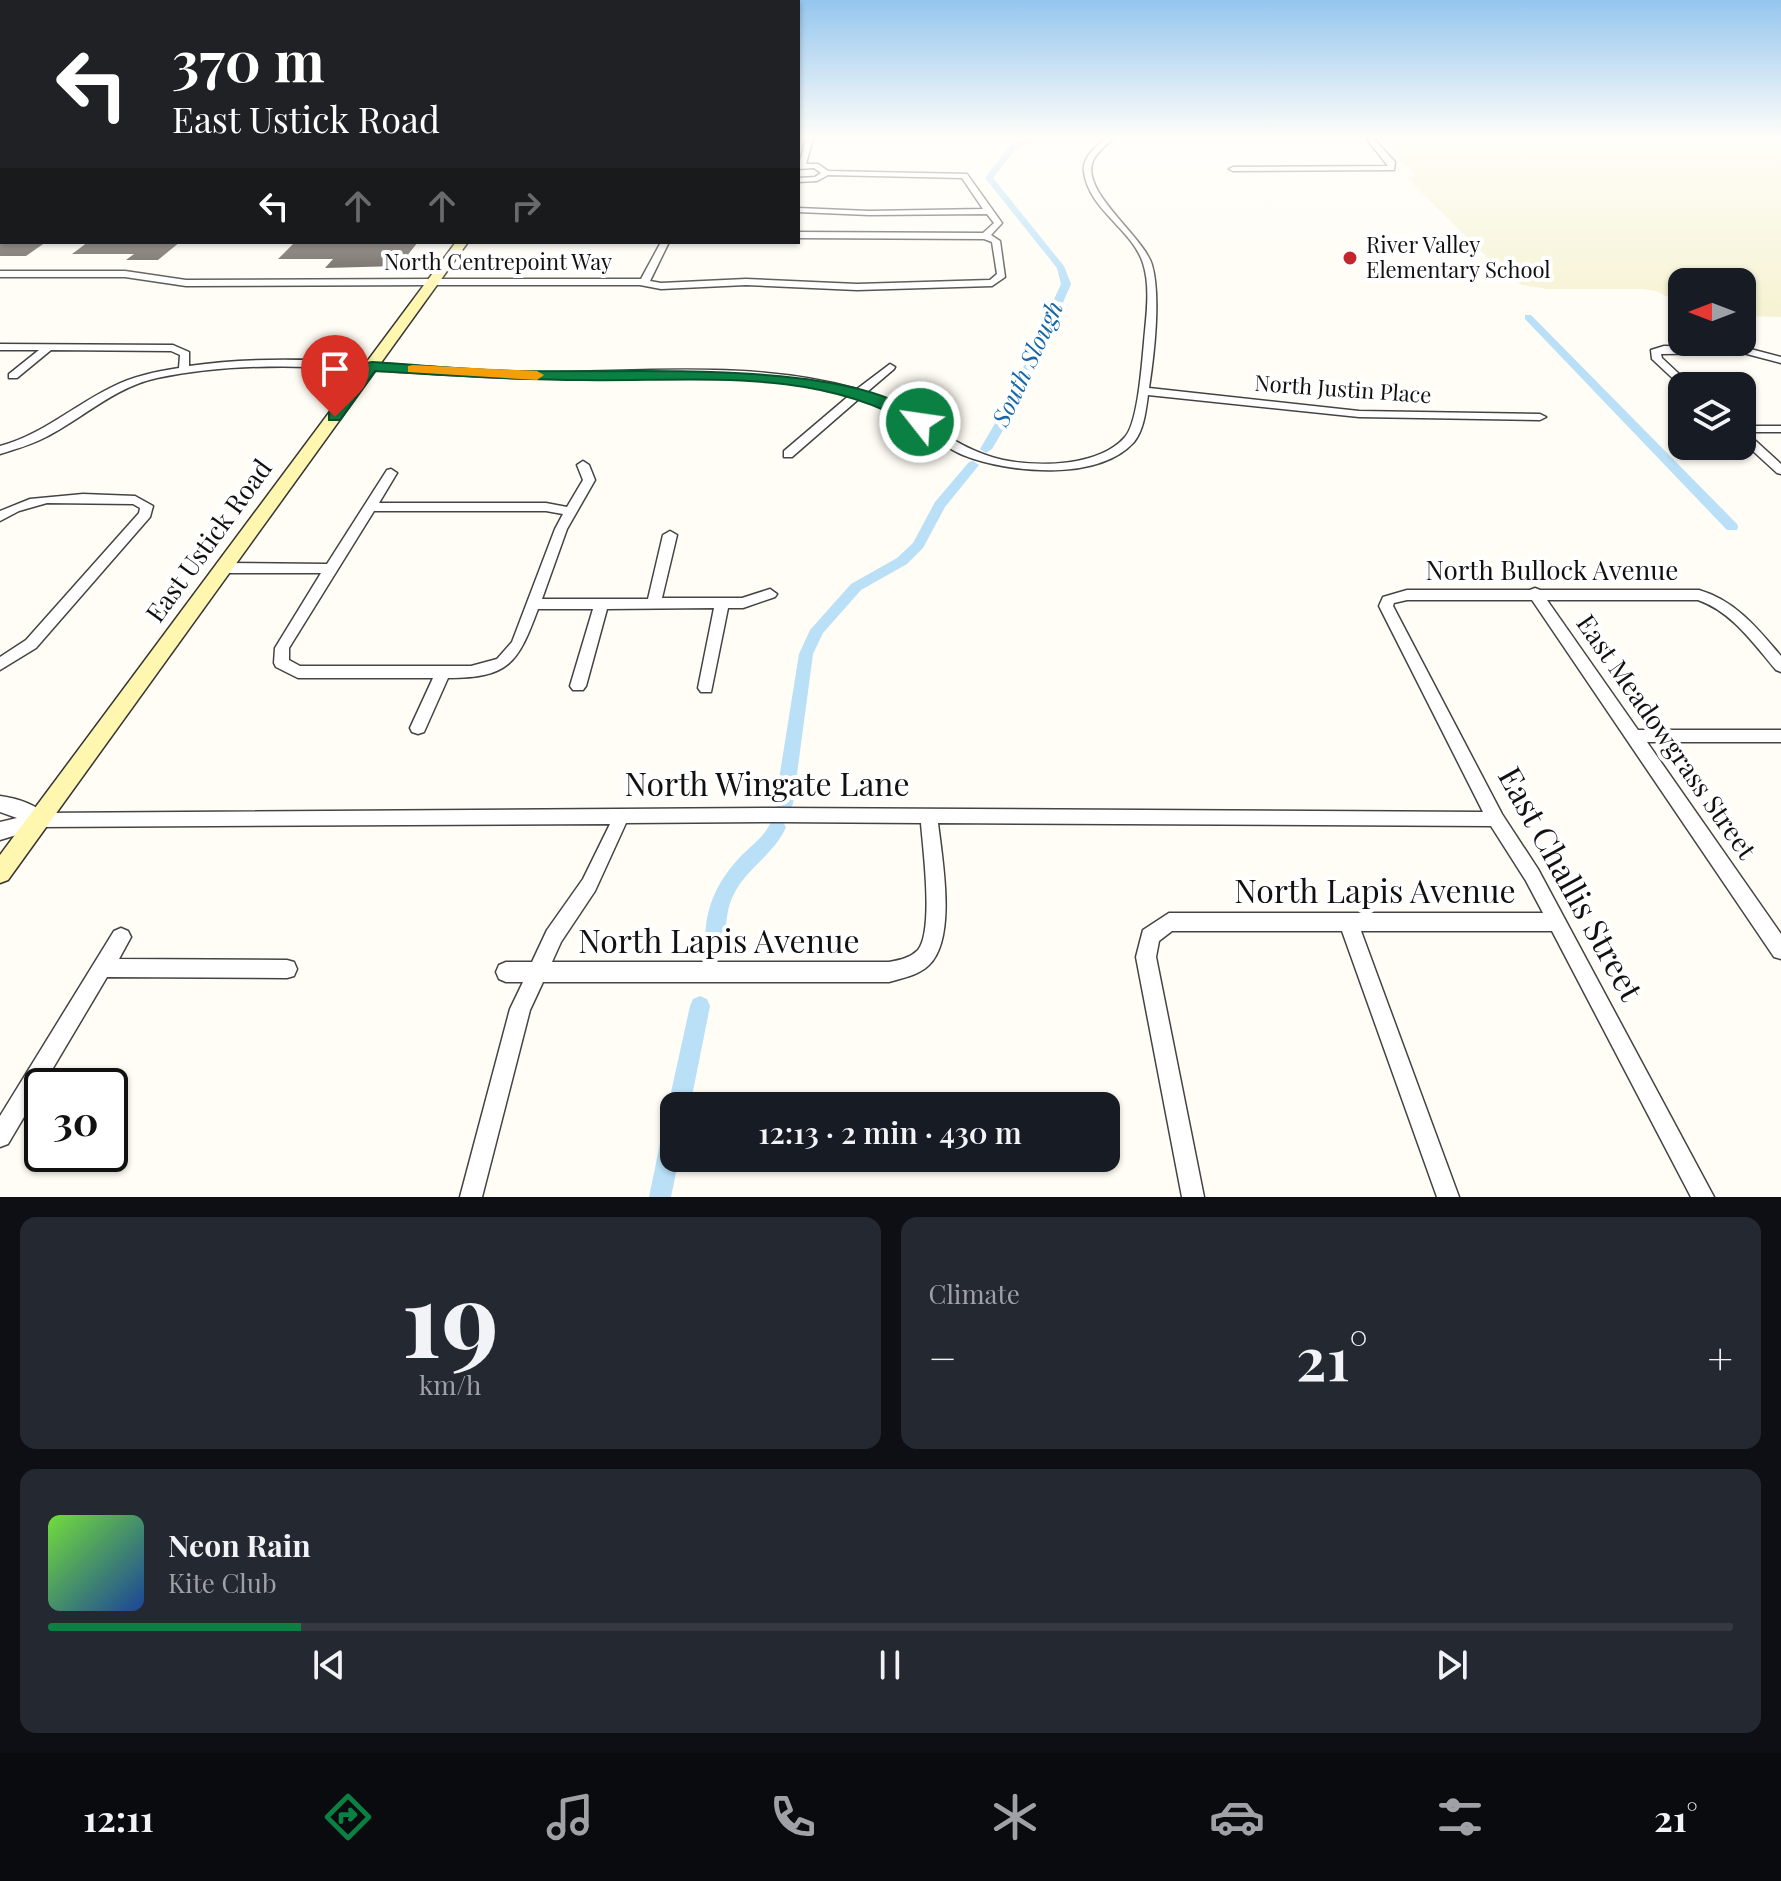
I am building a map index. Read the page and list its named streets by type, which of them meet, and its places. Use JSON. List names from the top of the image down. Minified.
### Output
{"streets":{"main road":["East Ustick Road"],"street":["North Centrepoint Way","North Justin Place","North Bullock Avenue","East Meadowgrass Street","North Wingate Lane","East Challis Street","North Lapis Avenue"]},"crossings":[["North Centrepoint Way","East Ustick Road"],["East Ustick Road","North Wingate Lane"],["North Bullock Avenue","East Meadowgrass Street"],["North Bullock Avenue","East Challis Street"],["North Wingate Lane","East Challis Street"],["North Wingate Lane","North Lapis Avenue"],["East Challis Street","North Lapis Avenue"]],"water":["South Slough"],"places":["River Valley Elementary School"],"north":"left","page":{"turn":["370 m","East Ustick Road"],"limit":"30","trip":"12:13 · 2 min · 430 m","tile":[["19","km/h"],"Climate"],"heat":["−","21°","+"],"song":["Neon Rain","Kite Club"],"tabs":["12:11","21°"]}}
